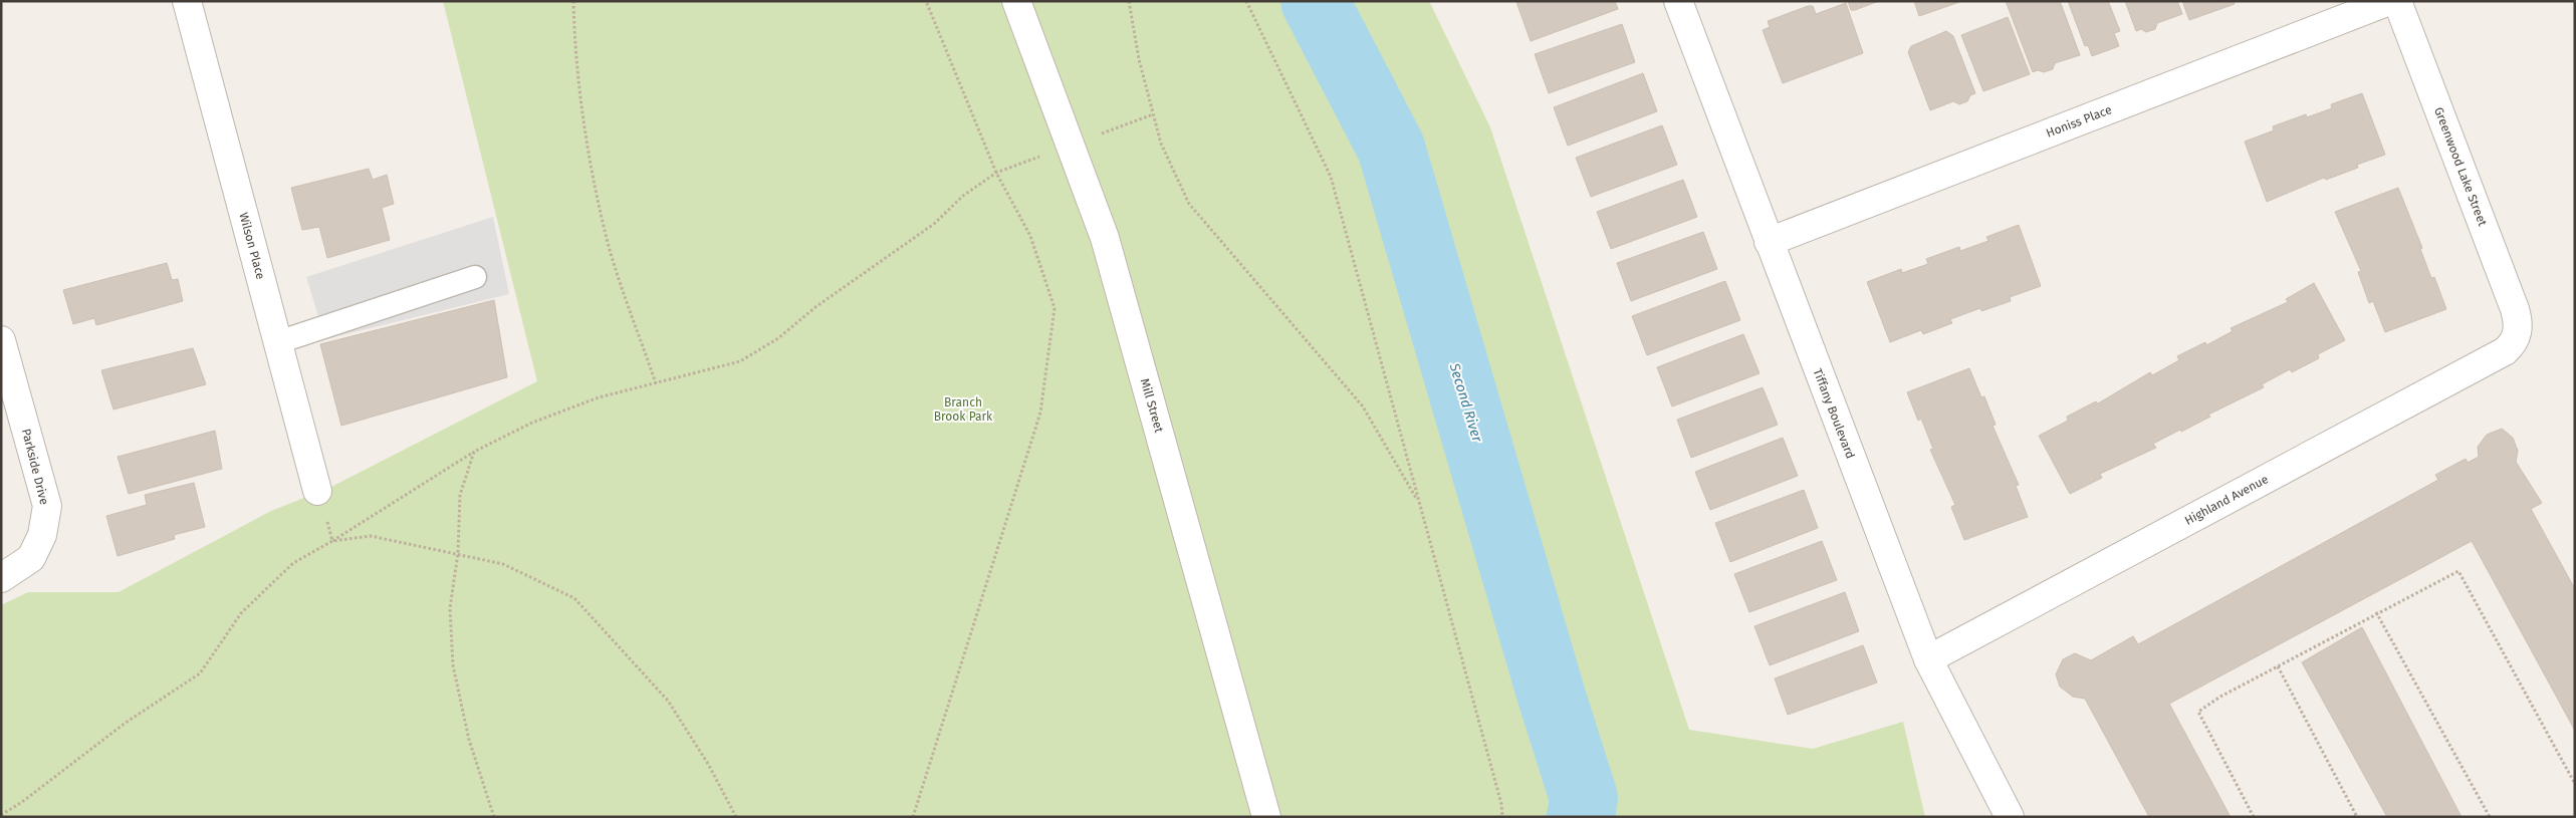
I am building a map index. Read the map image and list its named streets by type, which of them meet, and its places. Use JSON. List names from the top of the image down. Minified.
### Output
{"streets":{"street":["Honiss Place","Greenwood Lake Street","Wilson Place","Mill Street","Tiffany Boulevard","Parkside Drive","Highland Avenue"]},"crossings":[["Honiss Place","Tiffany Boulevard"],["Greenwood Lake Street","Highland Avenue"],["Tiffany Boulevard","Highland Avenue"]],"water":["Second River"],"parks":["Branch Brook Park"]}
